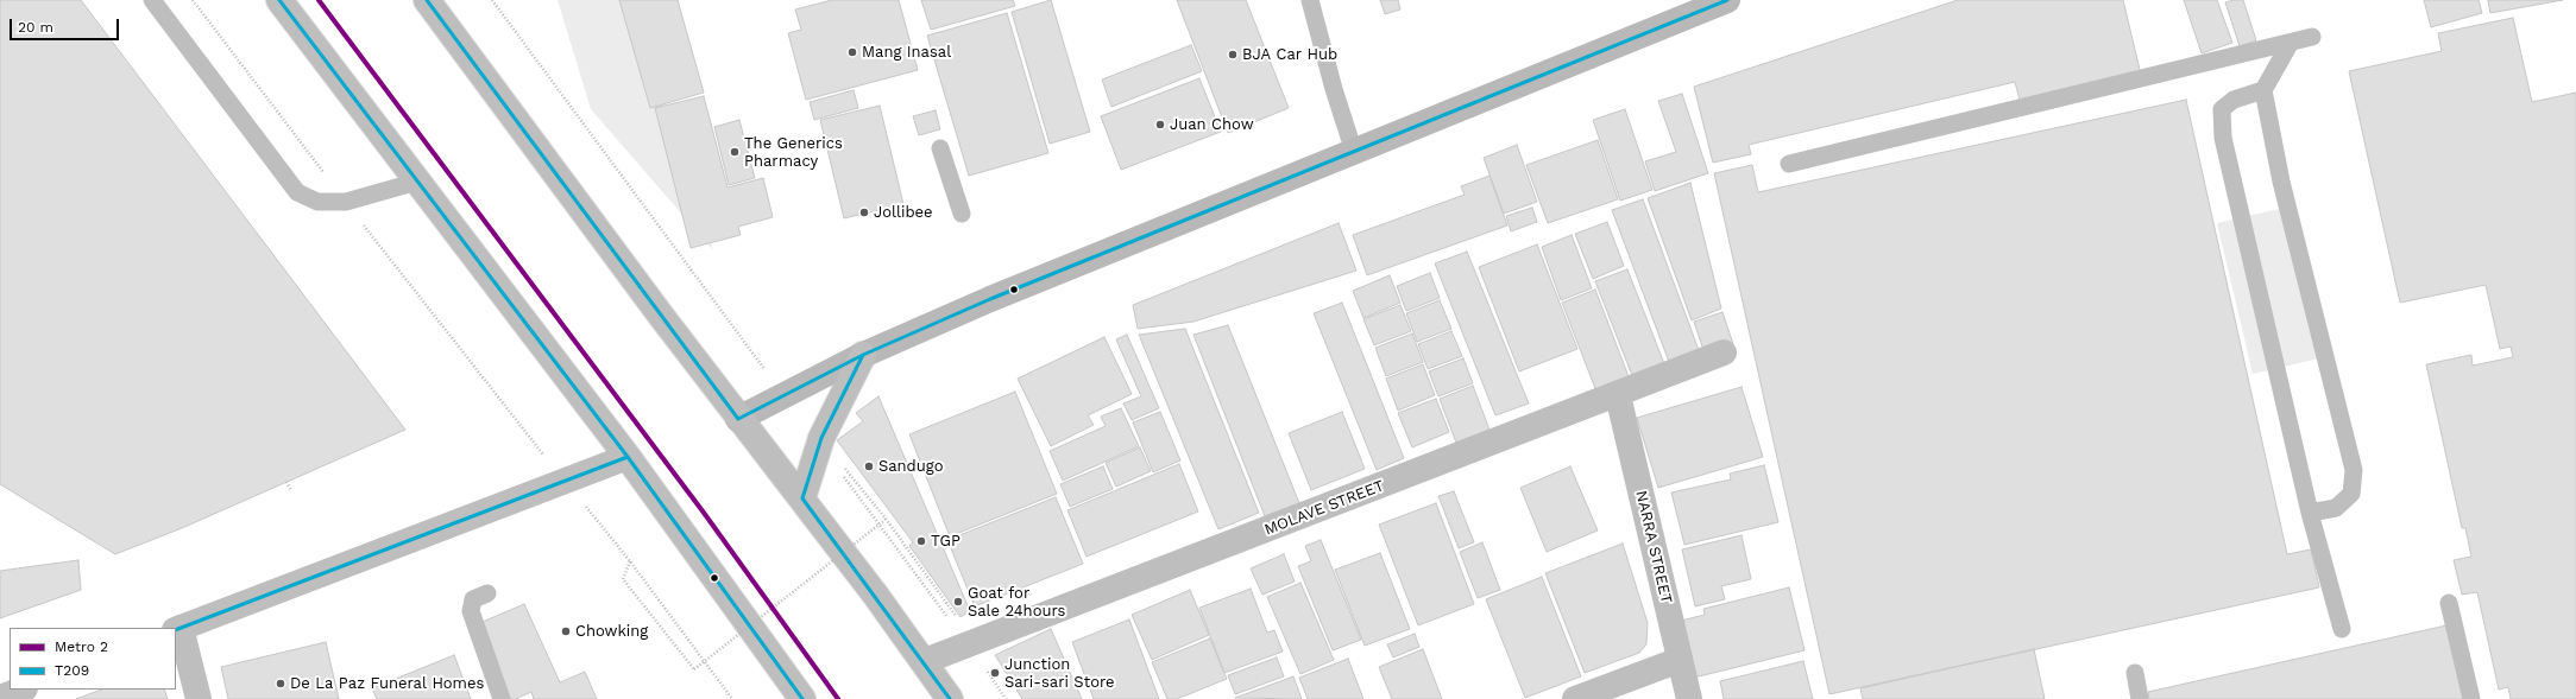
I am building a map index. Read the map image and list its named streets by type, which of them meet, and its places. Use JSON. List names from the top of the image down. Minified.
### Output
{"streets":{"main road":["MOLAVE STREET","NARRA STREET"]},"crossings":[["MOLAVE STREET","NARRA STREET"]],"places":["Mang Inasal","BJA Car Hub","Juan Chow","The Generics Pharmacy","Jollibee","Sandugo","TGP","Goat for Sale 24hours","Chowking","Junction Sari-sari Store","De La Paz Funeral Homes"],"lines":["metro line 2","transit line T209"],"legend":["Metro 2","T209"],"scale_bar":"20 m"}
